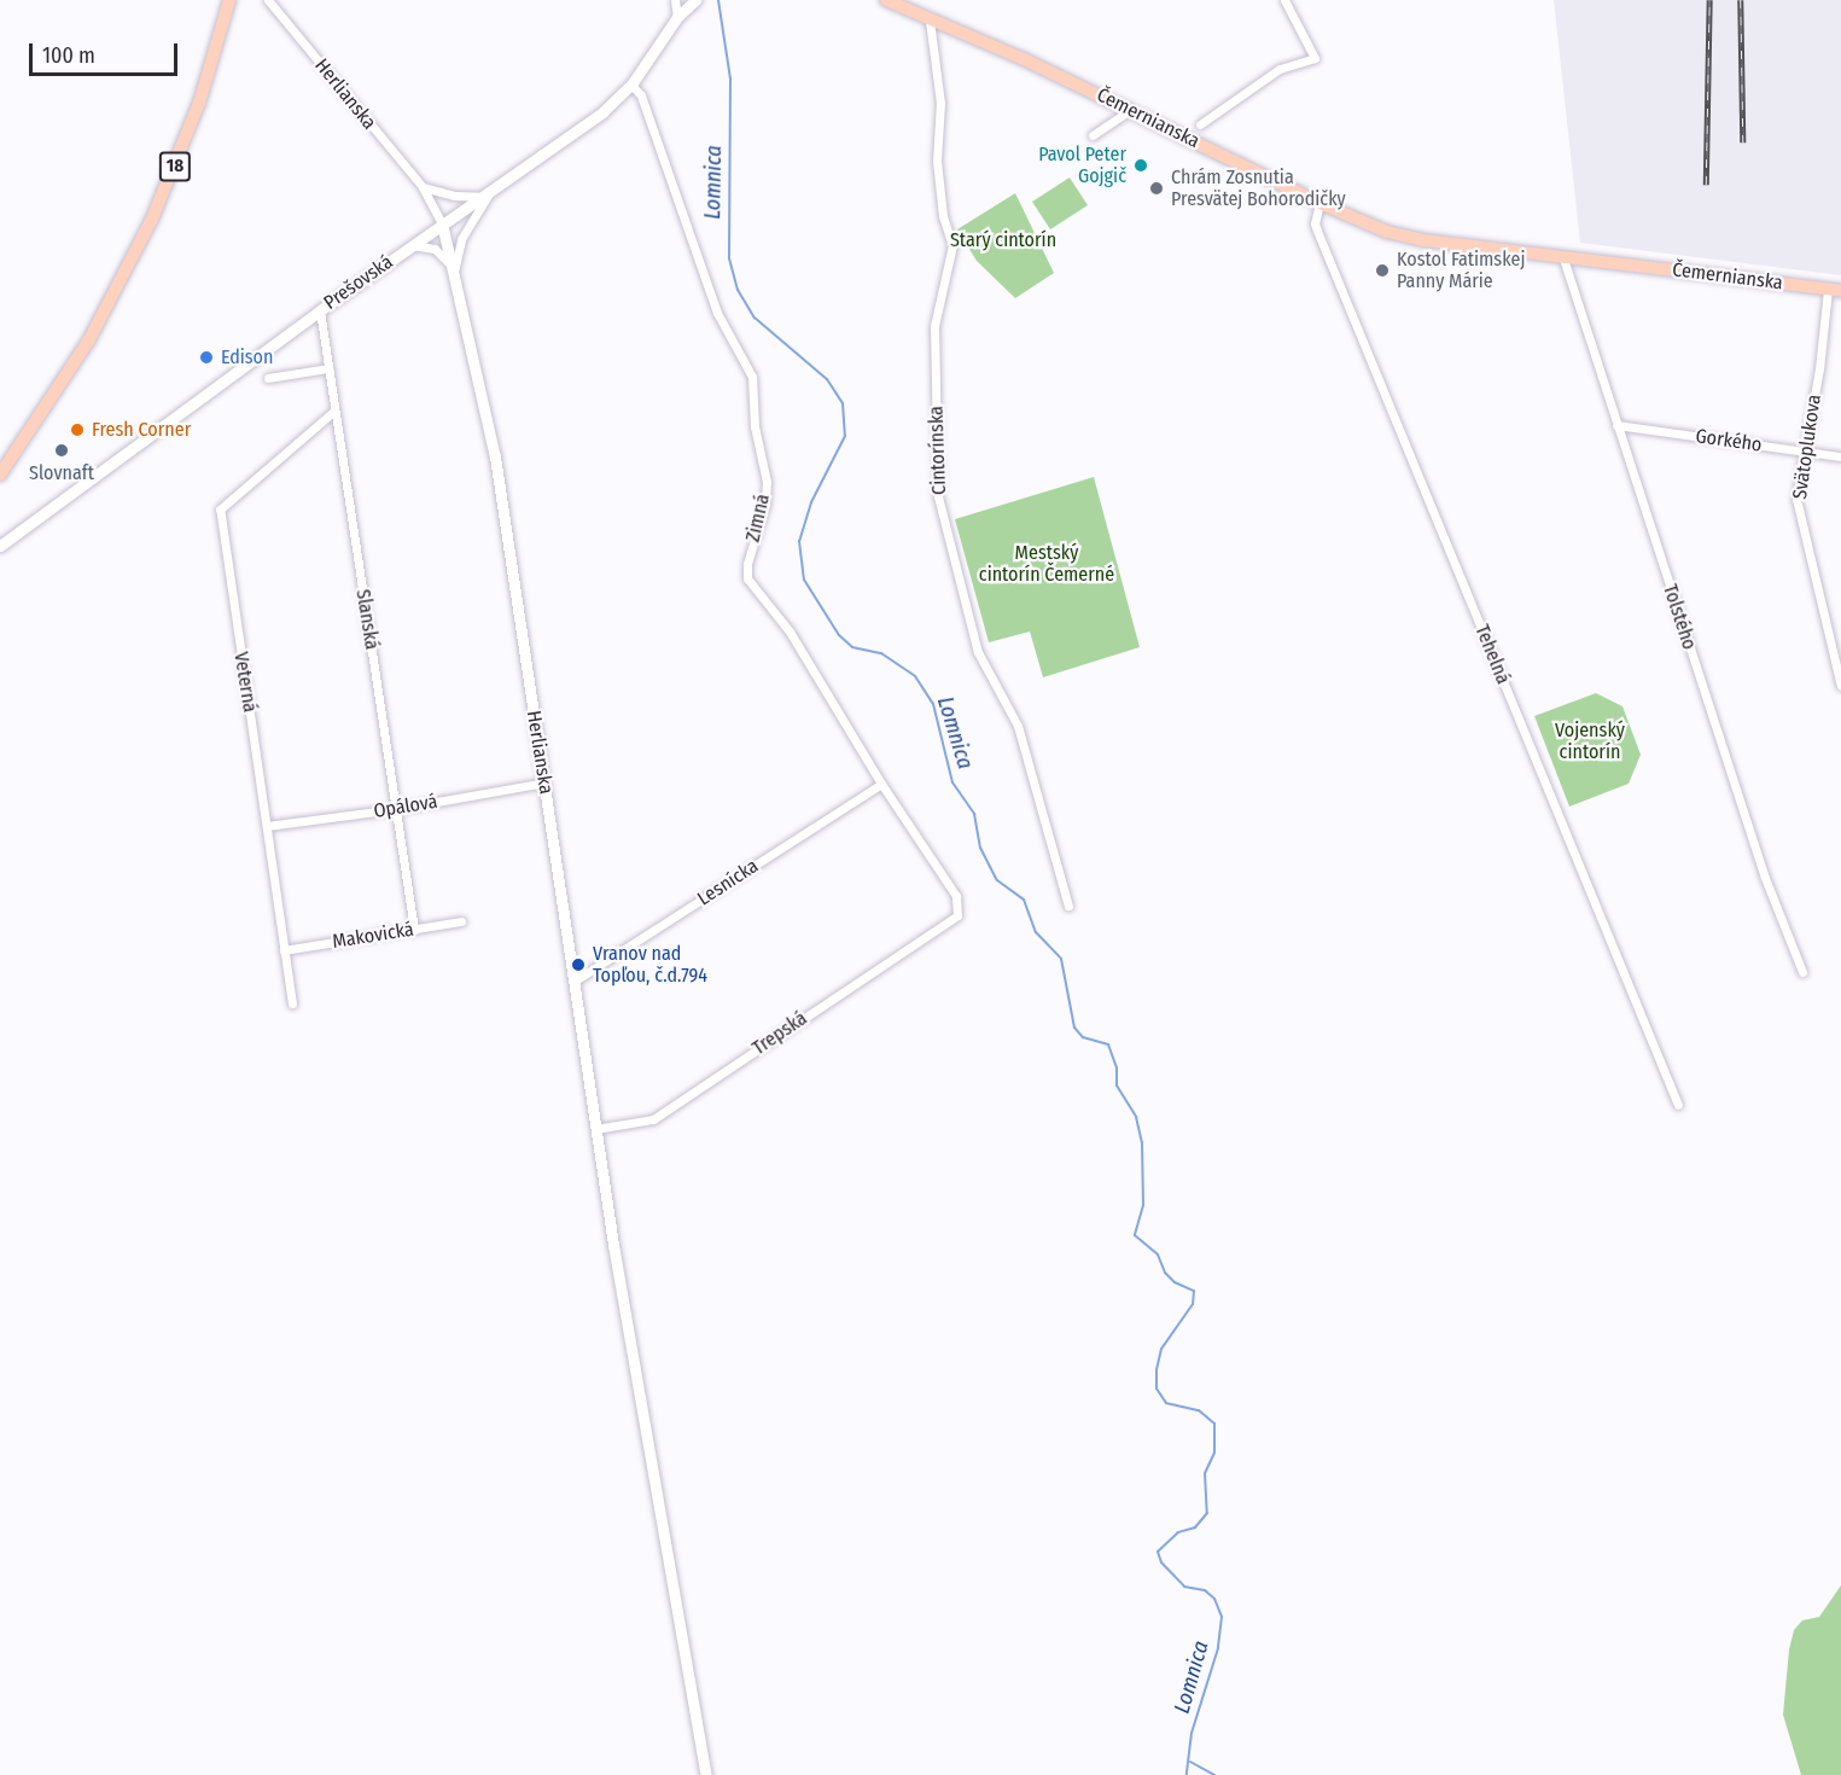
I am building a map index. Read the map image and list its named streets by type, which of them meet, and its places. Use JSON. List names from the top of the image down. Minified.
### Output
{"streets":{"main road":["Herlianska","Čemernianska","18","Prešovská"],"street":["Gorkého","Svätoplukova","Cintorínska","Zimná","Tolstého","Slanská","Tehelná","Veterná","Opálová","Lesnícka","Makovická","Trepská"]},"crossings":[["Herlianska","Prešovská"],["Herlianska","Opálová"],["Herlianska","Lesnícka"],["Herlianska","Trepská"],["Čemernianska","Svätoplukova"],["Čemernianska","Cintorínska"],["Čemernianska","Tolstého"],["Čemernianska","Tehelná"],["Prešovská","Zimná"],["Prešovská","Slanská"],["Gorkého","Svätoplukova"],["Gorkého","Tolstého"],["Zimná","Lesnícka"],["Zimná","Trepská"],["Slanská","Veterná"],["Slanská","Opálová"],["Slanská","Makovická"],["Veterná","Opálová"],["Veterná","Makovická"]],"water":["Lomnica"],"parks":["Starý cintorín","Mestský cintorín Čemerné","Vojenský cintorín"],"places":["Pavol Peter Gojgič","Chrám Zosnutia Presvätej Bohorodičky","Kostol Fatimskej Panny Márie","Edison","Fresh Corner","Slovnaft","Vranov nad Topľou, č.d.794"],"scale_bar":"100 m"}
